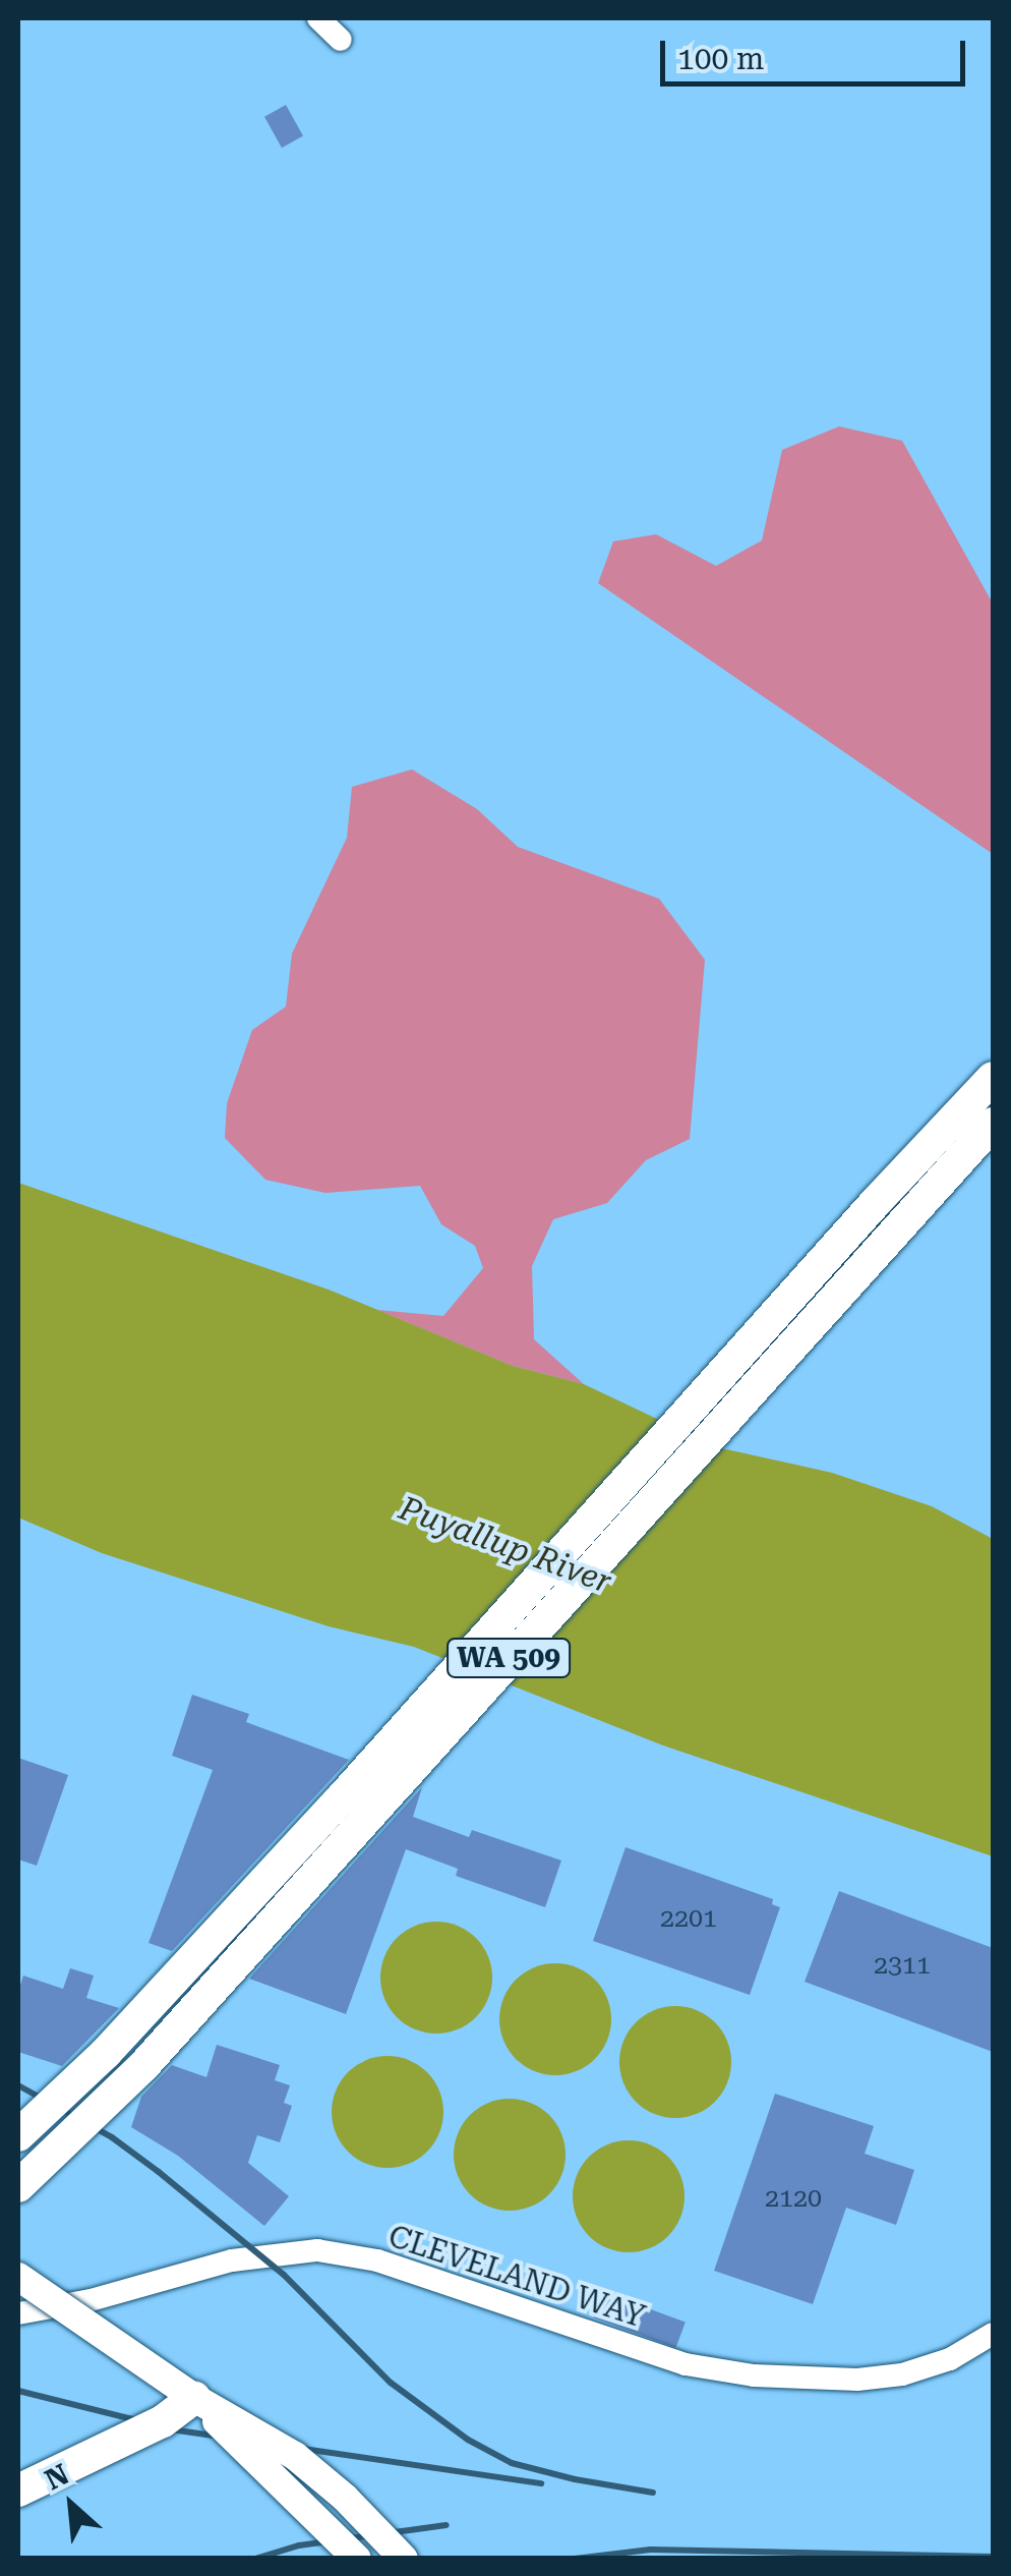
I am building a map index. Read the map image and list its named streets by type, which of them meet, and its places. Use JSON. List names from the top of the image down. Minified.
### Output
{"streets":{"highway":["WA 509"],"street":["CLEVELAND WAY"]},"water":["Puyallup River"],"house_numbers":["2201","2311","2120"],"scale_bar":"100 m","north":"top left"}
